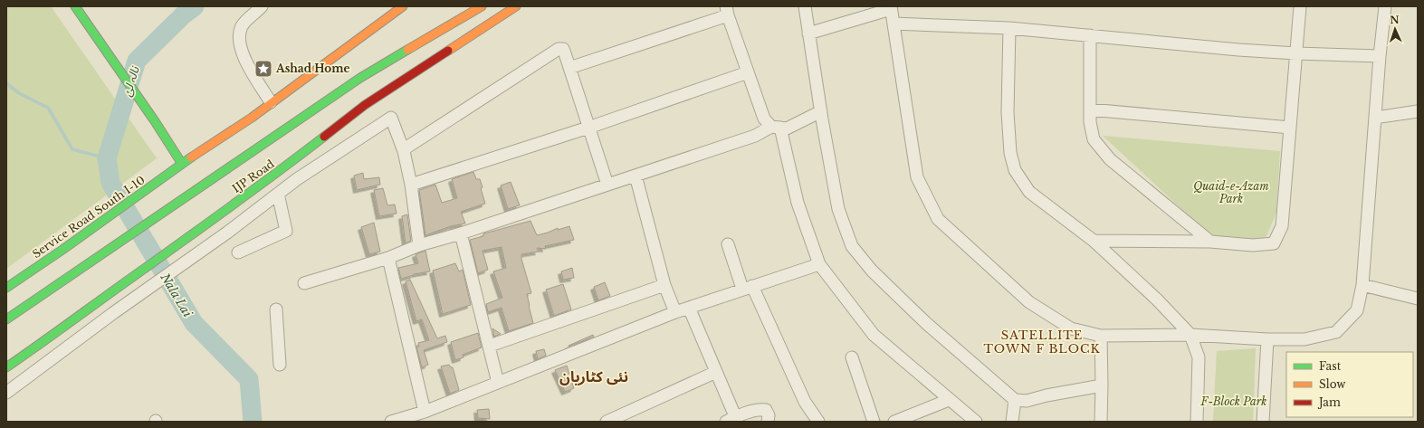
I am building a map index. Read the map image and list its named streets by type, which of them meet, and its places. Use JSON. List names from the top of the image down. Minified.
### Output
{"streets":{"main road":["IJP Road","Service Road South I-10"]},"districts":["SATELLITE TOWN F BLOCK","نئی کٹاریان"],"water":["نالہ لئ","Nala Lai"],"parks":["Quaid-e-Azam Park","F-Block Park"],"places":{"place":["Ashad Home"]},"legend":["Fast","Slow","Jam"],"north":"top"}
